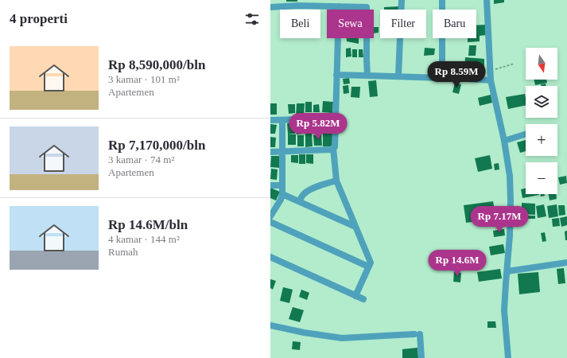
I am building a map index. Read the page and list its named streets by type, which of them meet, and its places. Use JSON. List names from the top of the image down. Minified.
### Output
{"north":"bottom","page":{"heading":"4 properti","chip":["Beli","Sewa","Filter","Baru"],"list":[{"name":"Rp 8,590,000/bln","note":"3 kamar · 101 m² · Apartemen"},{"name":"Rp 7,170,000/bln","note":"3 kamar · 74 m² · Apartemen"},{"name":"Rp 14.6M/bln","note":"4 kamar · 144 m² · Rumah"}],"map_buttons":["+","−"],"price":["Rp 8.59M","Rp 5.82M","Rp 7.17M","Rp 14.6M"]}}
